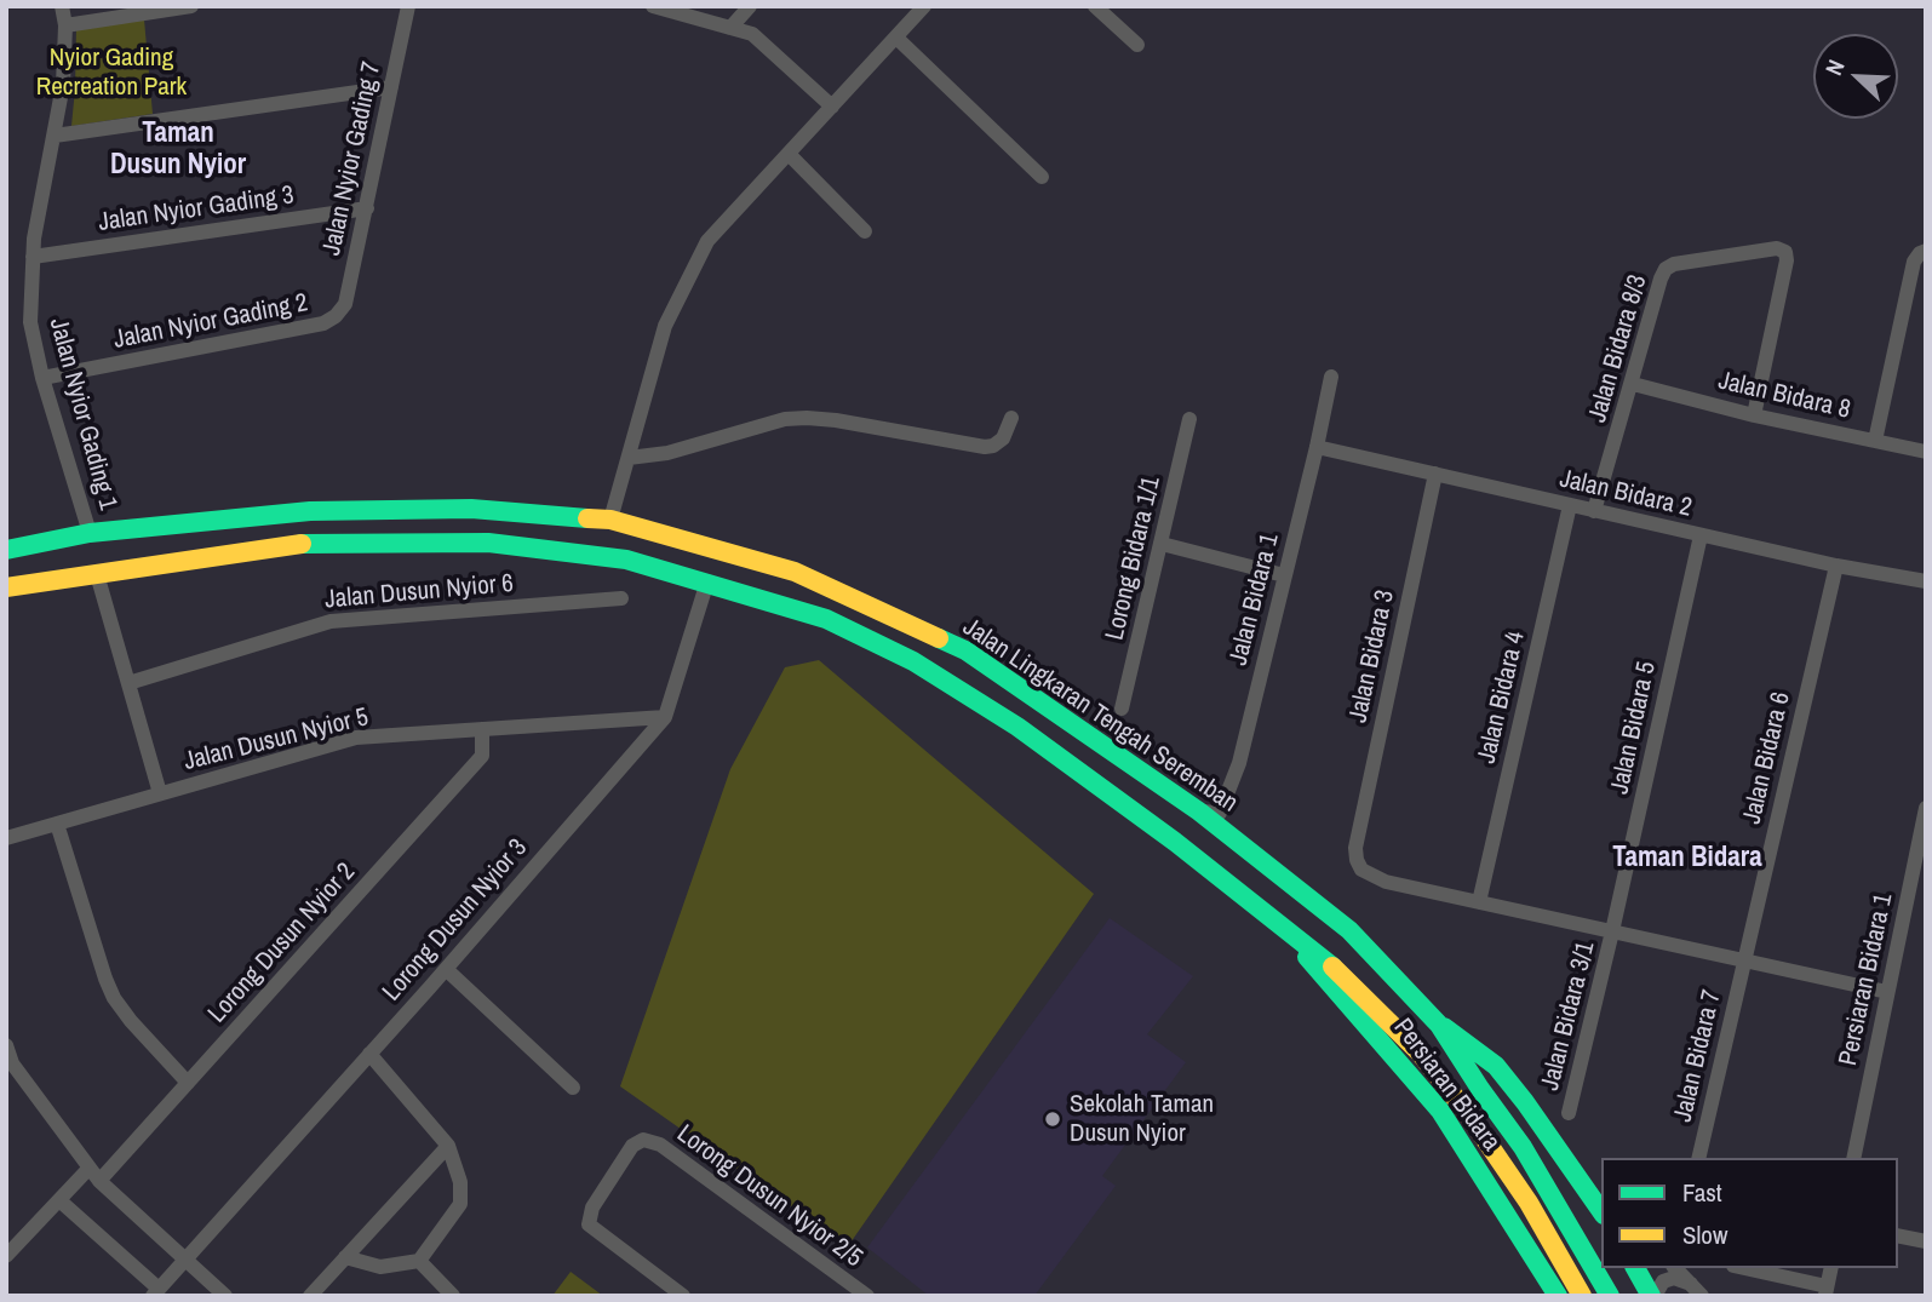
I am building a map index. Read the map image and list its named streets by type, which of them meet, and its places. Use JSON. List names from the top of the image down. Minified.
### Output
{"streets":{"main road":["Jalan Lingkaran Tengah Seremban","Persiaran Bidara"],"street":["Jalan Nyior Gading 7","Jalan Nyior Gading 3","Jalan Nyior Gading 2","Jalan Bidara 8/3","Jalan Bidara 8","Jalan Nyior Gading 1","Jalan Bidara 2","Lorong Bidara 1/1","Jalan Dusun Nyior 6","Jalan Bidara 1","Jalan Bidara 3","Jalan Bidara 4","Jalan Bidara 5","Jalan Dusun Nyior 5","Jalan Bidara 6","Lorong Dusun Nyior 3","Lorong Dusun Nyior 2","Persiaran Bidara 1","Jalan Bidara 3/1","Jalan Bidara 7","Lorong Dusun Nyior 2/5"]},"crossings":[["Jalan Nyior Gading 7","Jalan Nyior Gading 3"],["Jalan Nyior Gading 7","Jalan Nyior Gading 2"],["Jalan Nyior Gading 3","Jalan Nyior Gading 1"],["Jalan Nyior Gading 2","Jalan Nyior Gading 1"],["Jalan Bidara 8/3","Jalan Bidara 8"],["Jalan Bidara 8/3","Jalan Bidara 2"],["Jalan Nyior Gading 1","Jalan Lingkaran Tengah Seremban"],["Jalan Bidara 2","Jalan Bidara 1"],["Jalan Bidara 2","Jalan Bidara 3"],["Jalan Bidara 2","Jalan Bidara 4"],["Jalan Bidara 2","Jalan Bidara 5"],["Jalan Bidara 2","Jalan Bidara 6"],["Jalan Bidara 1","Jalan Lingkaran Tengah Seremban"],["Jalan Bidara 3","Jalan Bidara 4"],["Jalan Lingkaran Tengah Seremban","Persiaran Bidara"],["Jalan Bidara 5","Jalan Bidara 3/1"],["Jalan Dusun Nyior 5","Lorong Dusun Nyior 3"],["Jalan Dusun Nyior 5","Lorong Dusun Nyior 2"],["Jalan Bidara 6","Jalan Bidara 7"]],"districts":["Taman Dusun Nyior","Taman Bidara"],"parks":["Nyior Gading Recreation Park"],"places":["Sekolah Taman Dusun Nyior"],"legend":["Fast","Slow"],"north":"top left"}
